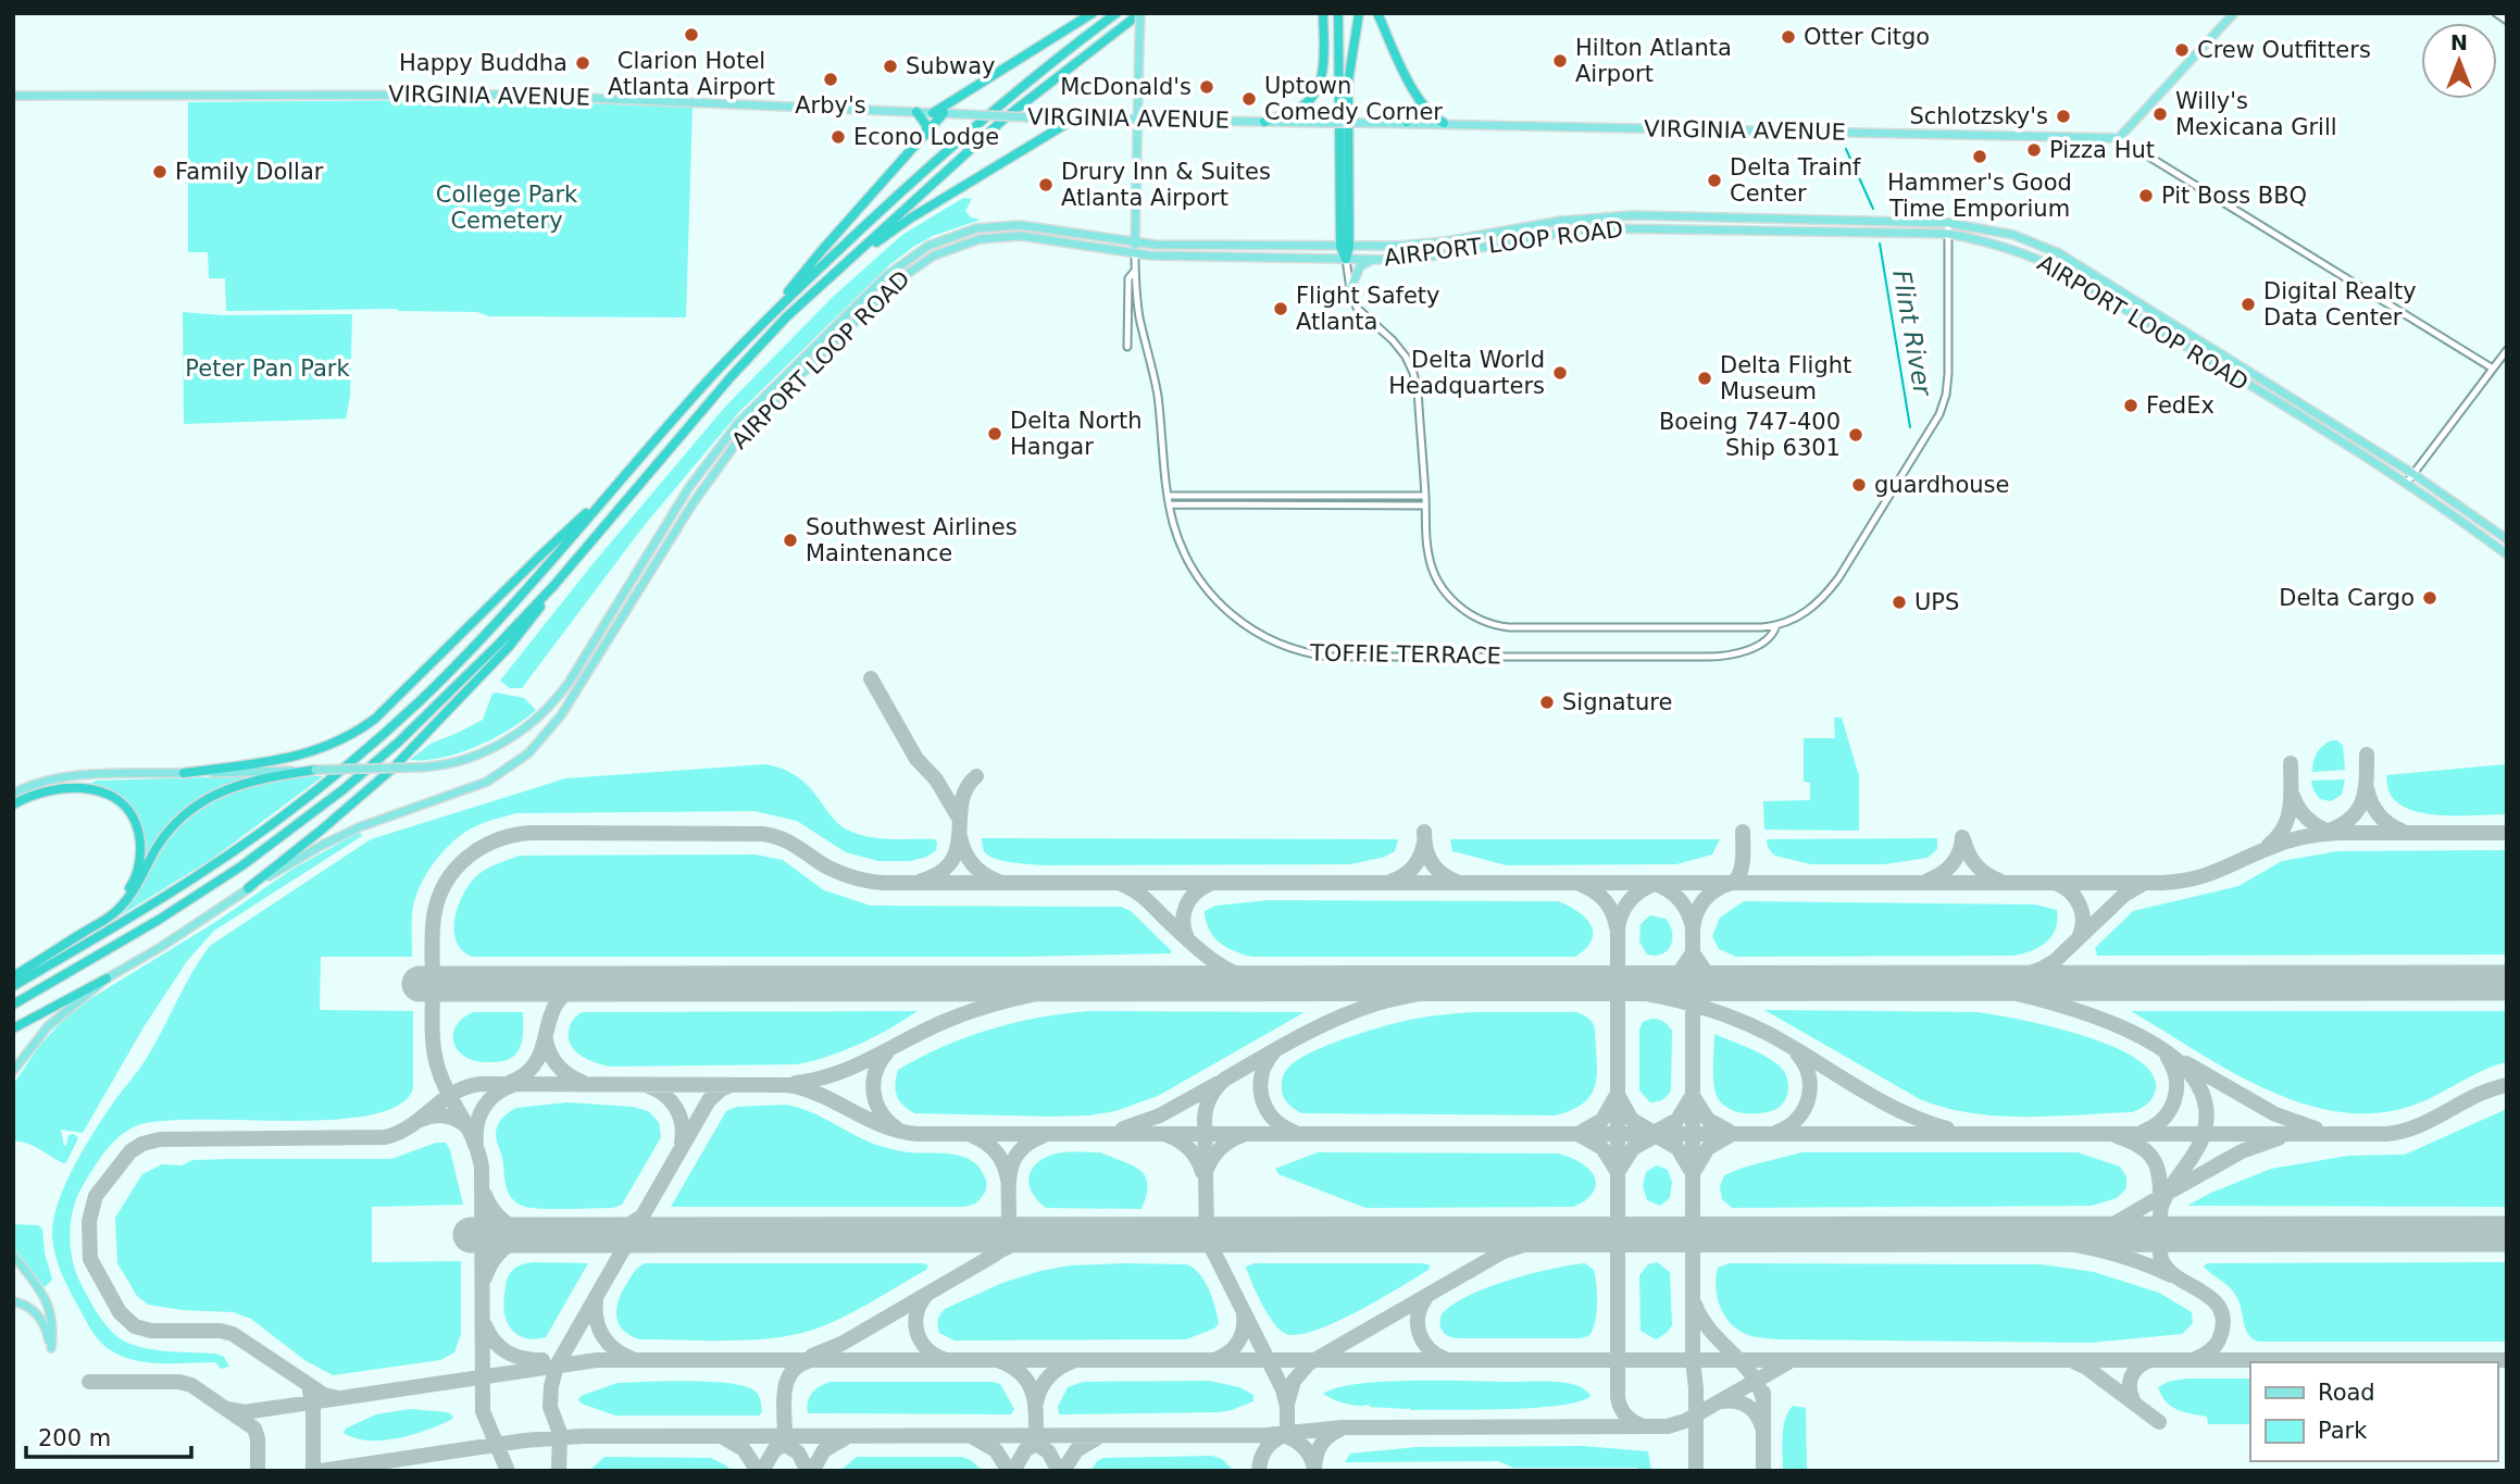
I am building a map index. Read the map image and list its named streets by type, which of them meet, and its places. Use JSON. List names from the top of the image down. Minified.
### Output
{"streets":{"main road":["VIRGINIA AVENUE","AIRPORT LOOP ROAD","TOFFIE TERRACE"]},"crossings":[["VIRGINIA AVENUE","TOFFIE TERRACE"],["AIRPORT LOOP ROAD","TOFFIE TERRACE"]],"water":["Flint River"],"parks":["College Park Cemetery","Peter Pan Park"],"places":["Clarion Hotel Atlanta Airport","Otter Citgo","Crew Outfitters","Hilton Atlanta Airport","Happy Buddha","Subway","Arby's","McDonald's","Uptown Comedy Corner","Willy's Mexicana Grill","Schlotzsky's","Econo Lodge","Pizza Hut","Hammer's Good Time Emporium","Family Dollar","Delta Trainf Center","Drury Inn & Suites Atlanta Airport","Pit Boss BBQ","Digital Realty Data Center","Flight Safety Atlanta","Delta World Headquarters","Delta Flight Museum","FedEx","Delta North Hangar","Boeing 747-400 Ship 6301","guardhouse","Southwest Airlines Maintenance","Delta Cargo","UPS","Signature"],"legend":["Road","Park"],"scale_bar":"200 m","north":"top"}
